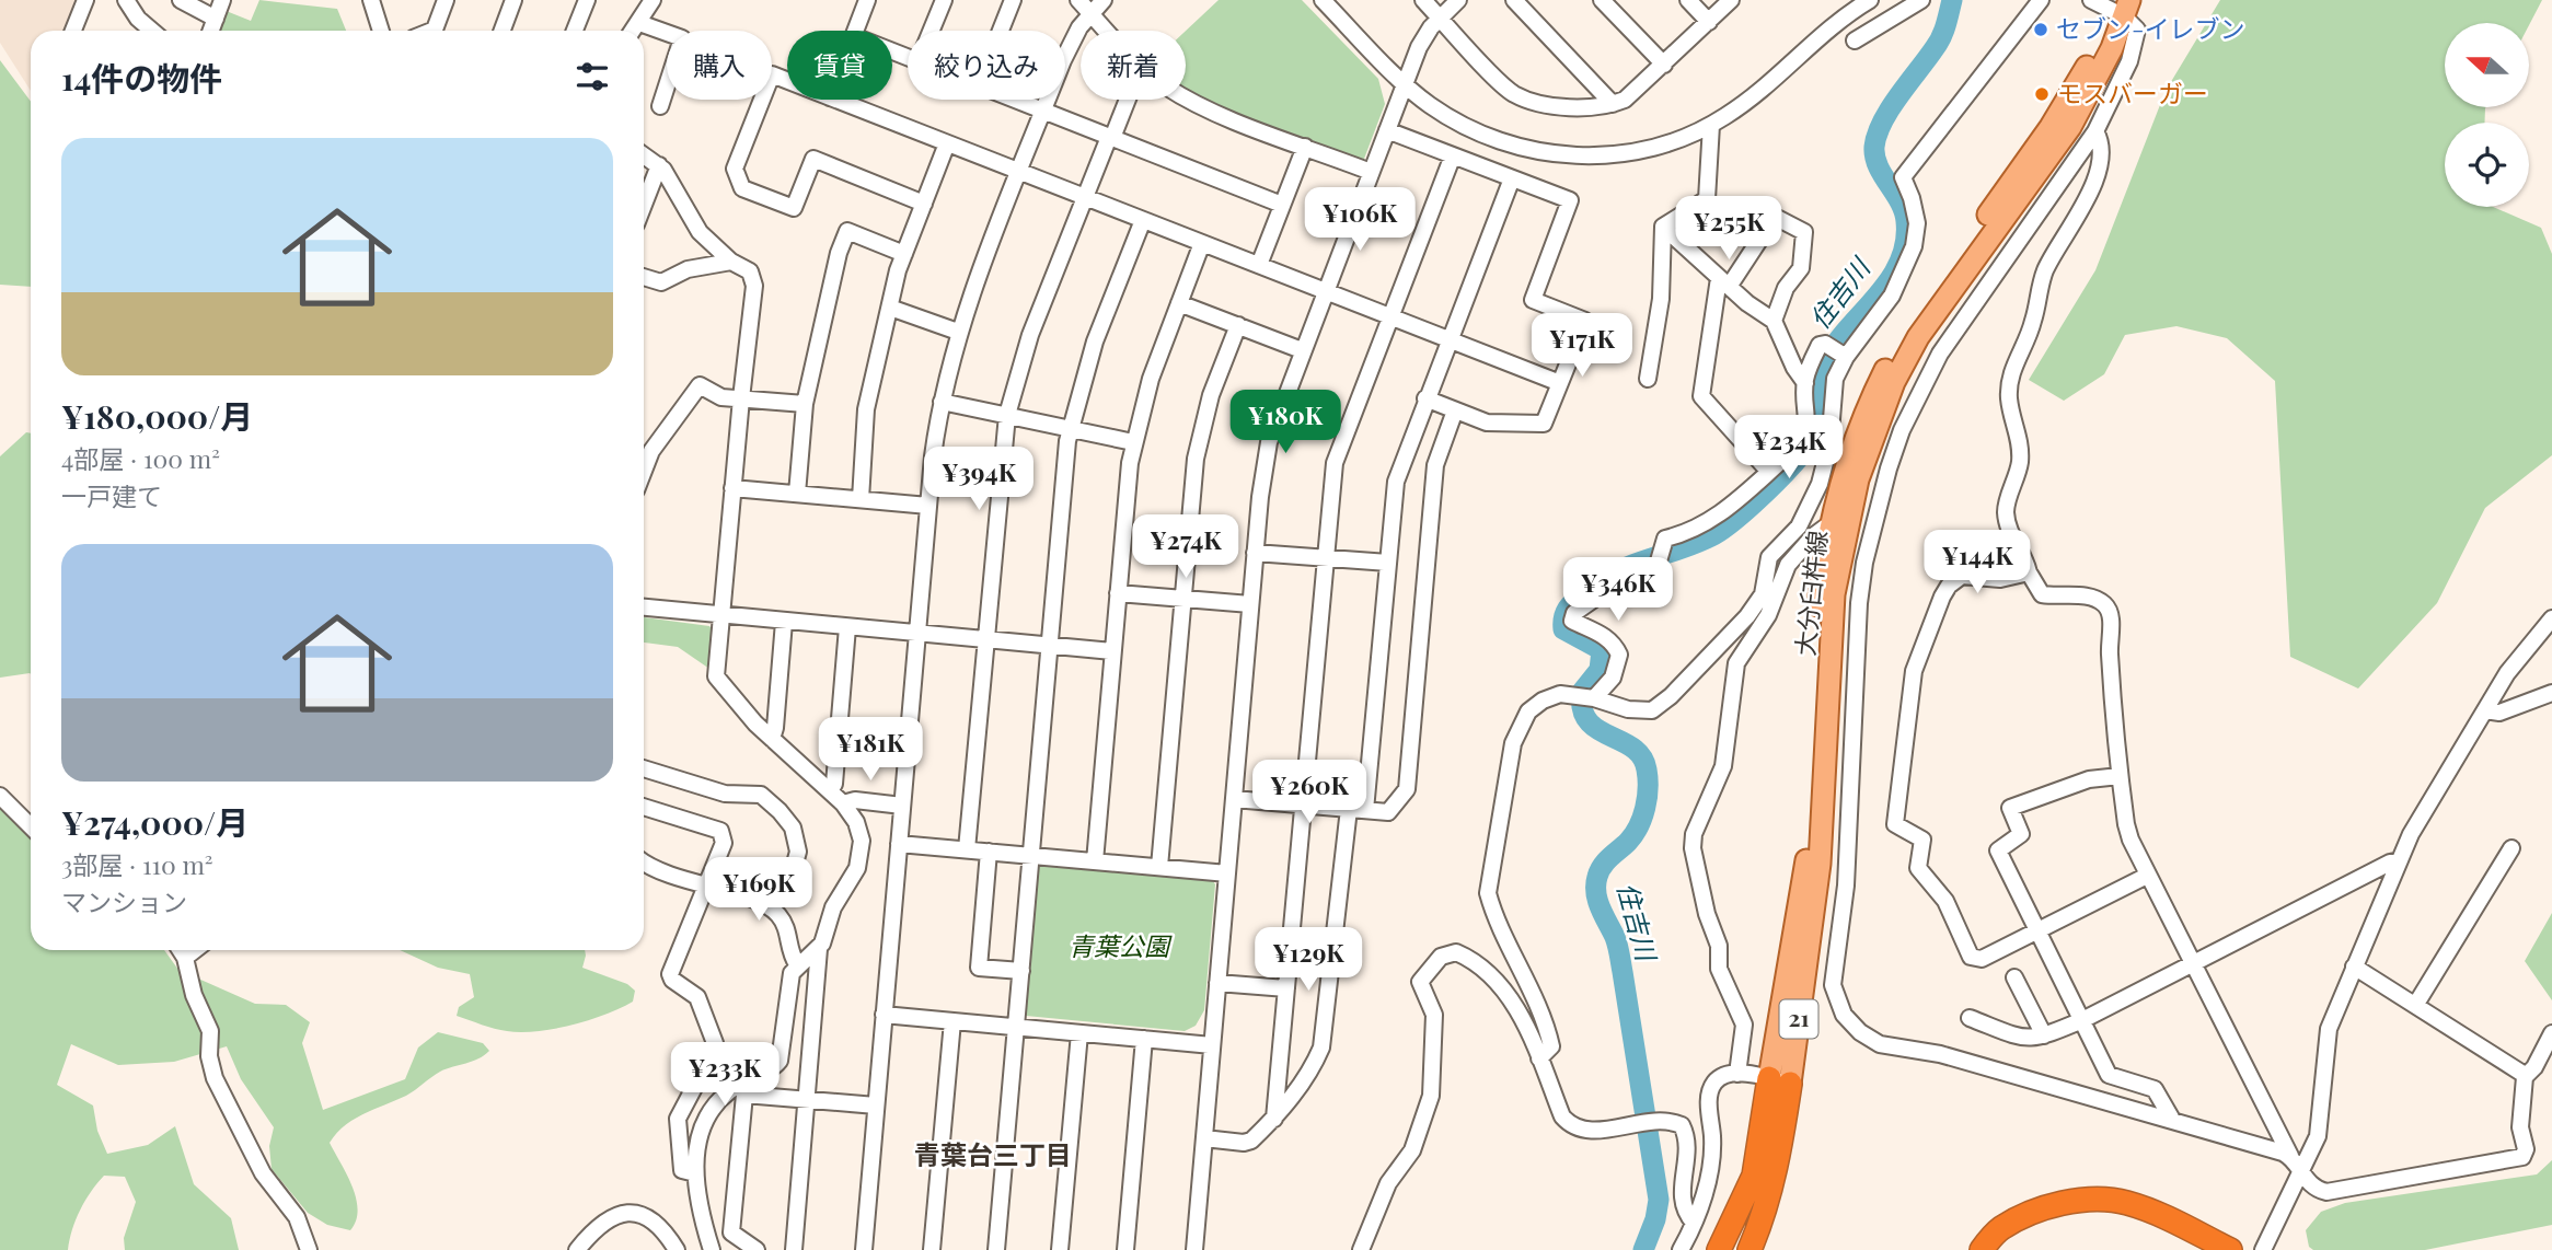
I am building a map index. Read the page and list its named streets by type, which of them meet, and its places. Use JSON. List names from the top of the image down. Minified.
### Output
{"streets":{"main road":["大分臼杵線","21"]},"districts":["青葉台三丁目"],"water":["住吉川"],"parks":["青葉公園"],"places":["セブン-イレブン","モスバーガー"],"north":"left","page":{"chip":["購入","賃貸","絞り込み","新着"],"heading":"14件の物件","list":[{"name":"¥180,000/月","note":"4部屋 · 100 m² · 一戸建て"},{"name":"¥274,000/月","note":"3部屋 · 110 m² · マンション"}],"price":["¥106K","¥255K","¥171K","¥180K","¥234K","¥394K","¥274K","¥144K","¥346K","¥181K","¥260K","¥169K","¥129K","¥233K"]}}
